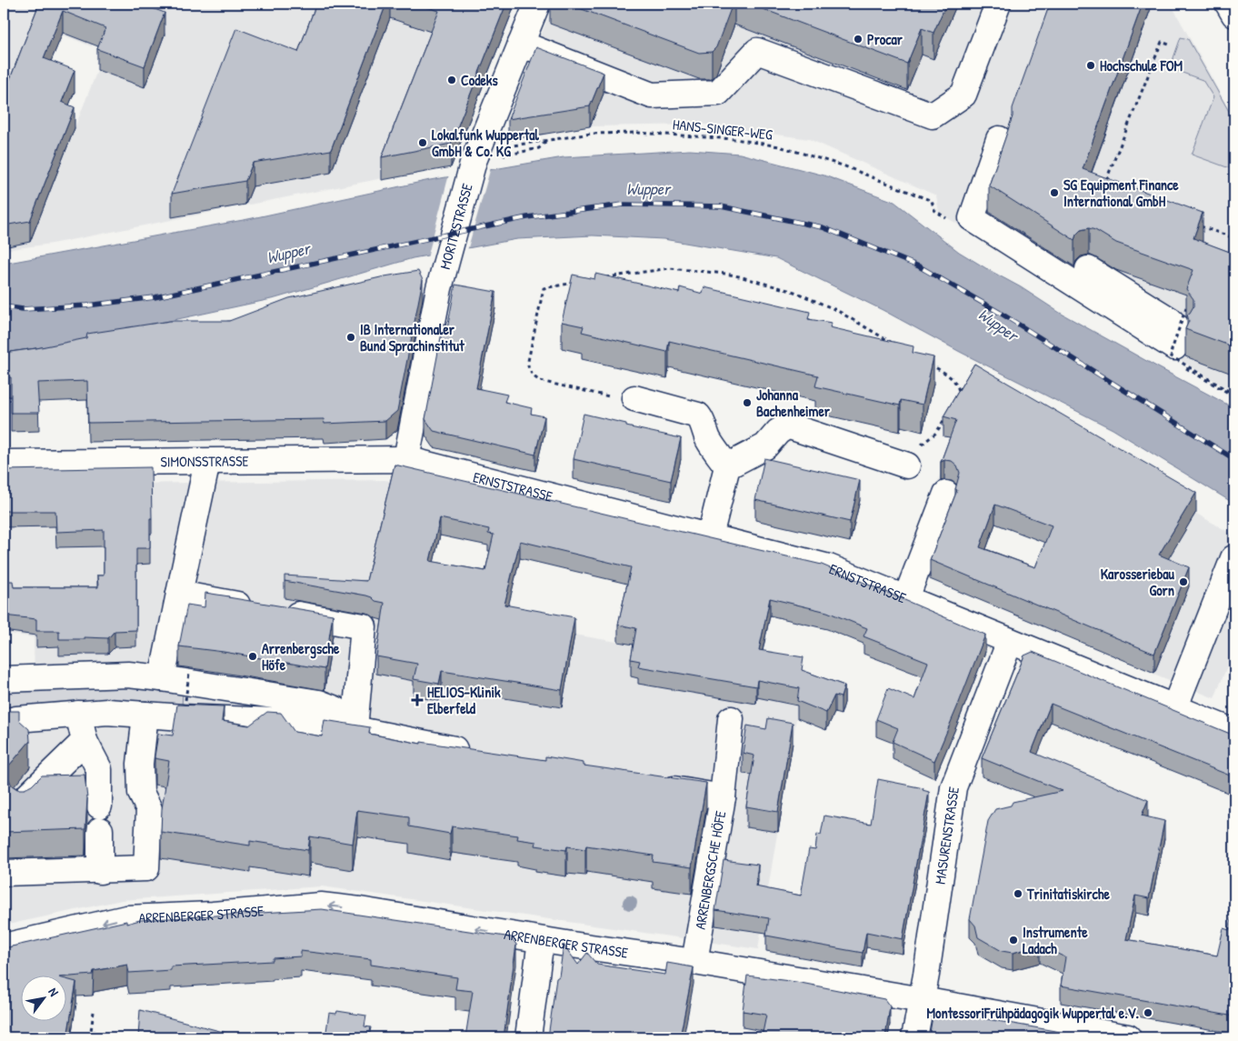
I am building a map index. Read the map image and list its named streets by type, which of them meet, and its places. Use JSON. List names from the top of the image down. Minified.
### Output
{"streets":{"street":["MORITZSTRASSE","SIMONSSTRASSE","ERNSTSTRASSE","MASURENSTRASSE","ARRENBERGSCHE HÖFE","ARRENBERGER STRASSE"],"path":["HANS-SINGER-WEG"]},"crossings":[["MORITZSTRASSE","SIMONSSTRASSE"],["MORITZSTRASSE","ERNSTSTRASSE"],["SIMONSSTRASSE","ERNSTSTRASSE"],["ERNSTSTRASSE","MASURENSTRASSE"],["MASURENSTRASSE","ARRENBERGER STRASSE"],["ARRENBERGSCHE HÖFE","ARRENBERGER STRASSE"]],"water":["Wupper"],"places":{"other":["Procar","Hochschule FOM","Codeks","Lokalfunk Wuppertal GmbH & Co. KG","SG Equipment Finance International GmbH","IB Internationaler Bund Sprachinstitut","Johanna Bachenheimer","Karosseriebau Gorn","Arrenbergsche Höfe","Trinitatiskirche","Instrumente Ladach","MontessoriFrühpädagogik Wuppertal e.V."],"health":["HELIOS-Klinik Elberfeld"]},"north":"top right"}
